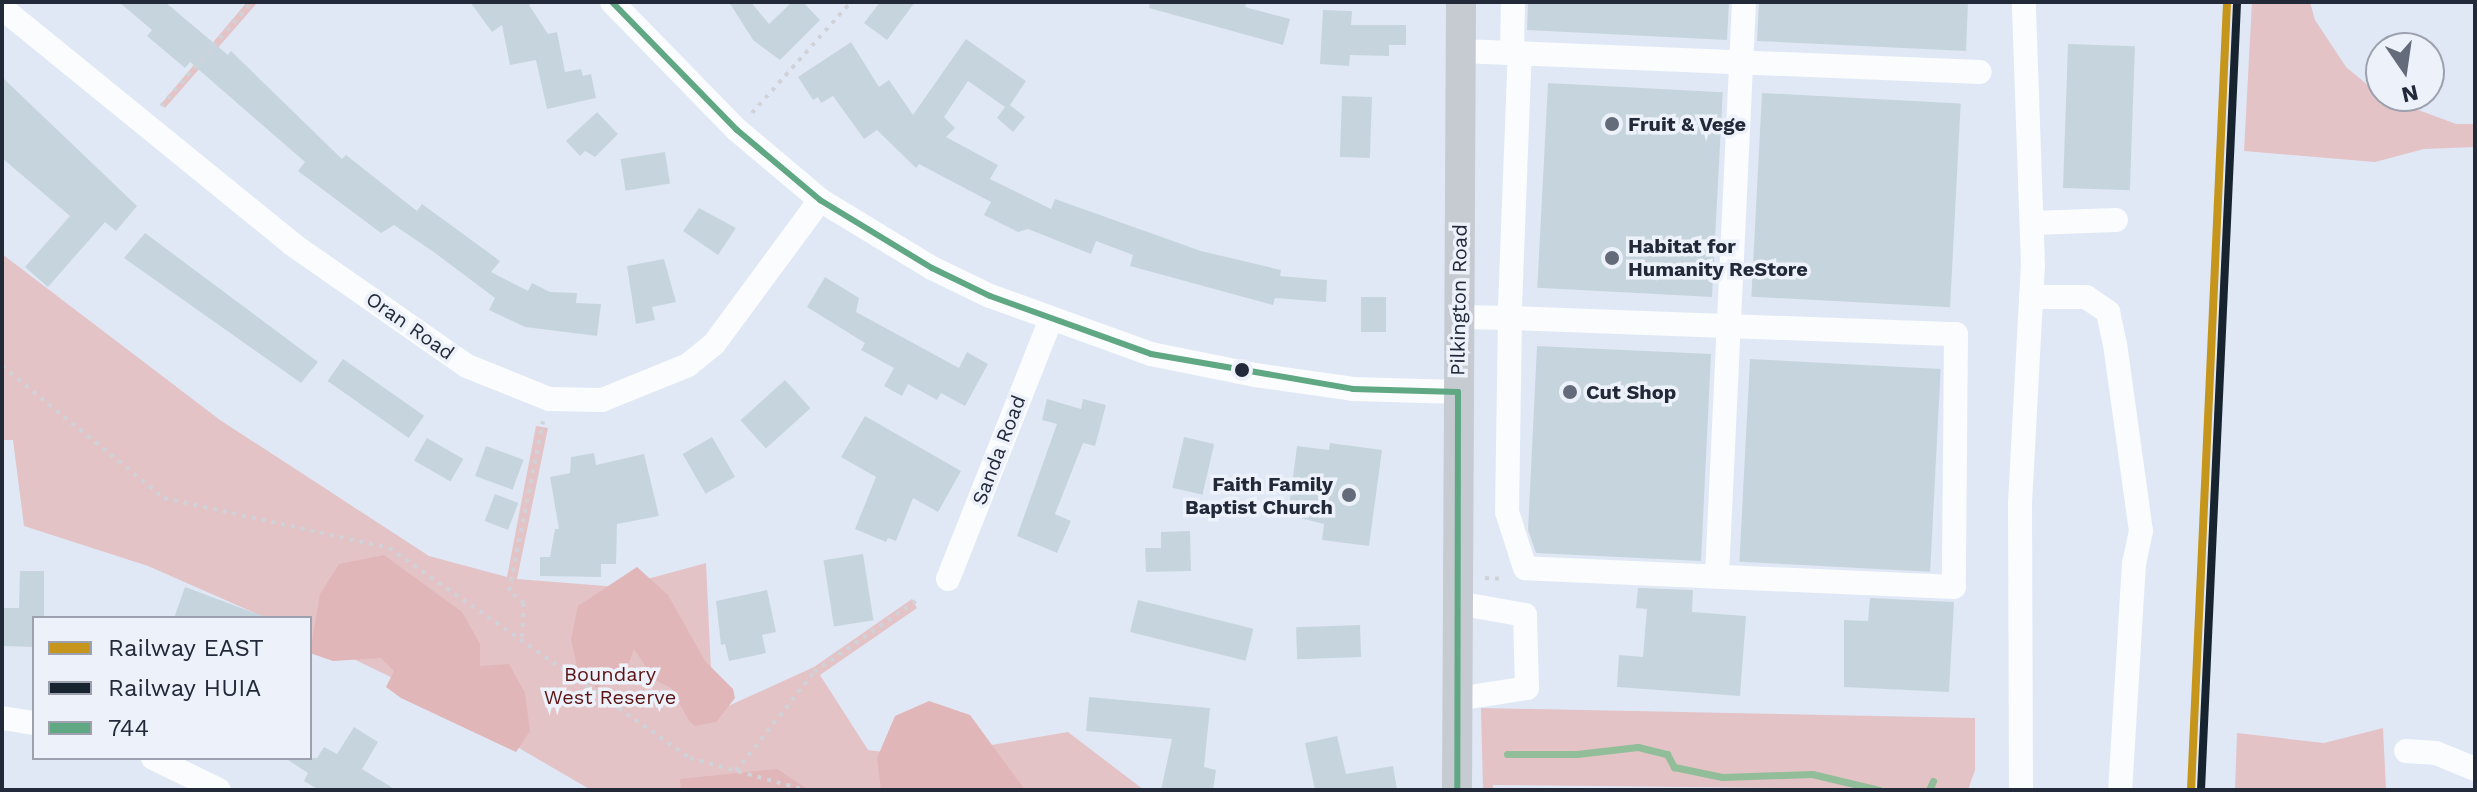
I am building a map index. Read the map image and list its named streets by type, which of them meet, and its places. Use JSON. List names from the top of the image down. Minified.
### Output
{"streets":{"main road":["Pilkington Road"],"street":["Oran Road","Sanda Road"]},"parks":["Boundary West Reserve"],"places":["Fruit & Vege","Habitat for Humanity ReStore","Cut Shop","Faith Family Baptist Church"],"lines":["rail line EAST","rail line HUIA","transit line 744"],"legend":["Railway EAST","Railway HUIA","744"],"north":"bottom"}
